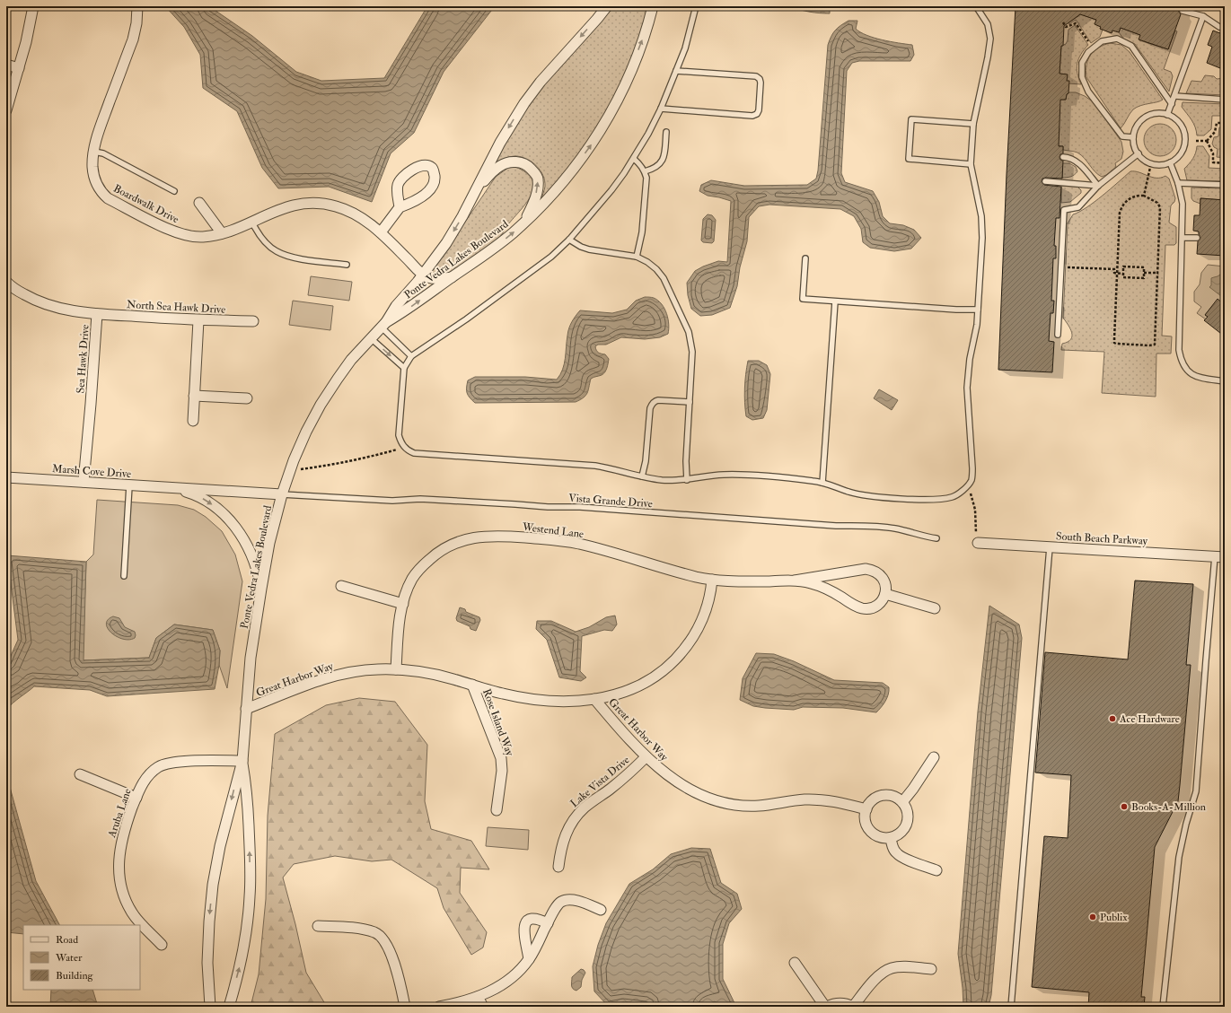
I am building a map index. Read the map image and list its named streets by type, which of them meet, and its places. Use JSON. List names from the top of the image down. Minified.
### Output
{"streets":{"street":["Boardwalk Drive","Ponte Vedra Lakes Boulevard","North Sea Hawk Drive","Sea Hawk Drive","Marsh Cove Drive","Westend Lane","South Beach Parkway","Great Harbor Way","Rose Island Way","Lake Vista Drive","Aruba Lane"],"lane":["Vista Grande Drive"]},"crossings":[["Boardwalk Drive","Ponte Vedra Lakes Boulevard"],["Ponte Vedra Lakes Boulevard","Marsh Cove Drive"],["Ponte Vedra Lakes Boulevard","Vista Grande Drive"],["Ponte Vedra Lakes Boulevard","Great Harbor Way"],["Ponte Vedra Lakes Boulevard","Aruba Lane"],["North Sea Hawk Drive","Sea Hawk Drive"],["Sea Hawk Drive","Marsh Cove Drive"],["Marsh Cove Drive","Vista Grande Drive"],["Westend Lane","Great Harbor Way"],["Great Harbor Way","Rose Island Way"],["Great Harbor Way","Lake Vista Drive"]],"places":["Ace Hardware","Books-A-Million","Publix"],"legend":["Road","Water","Building"]}
